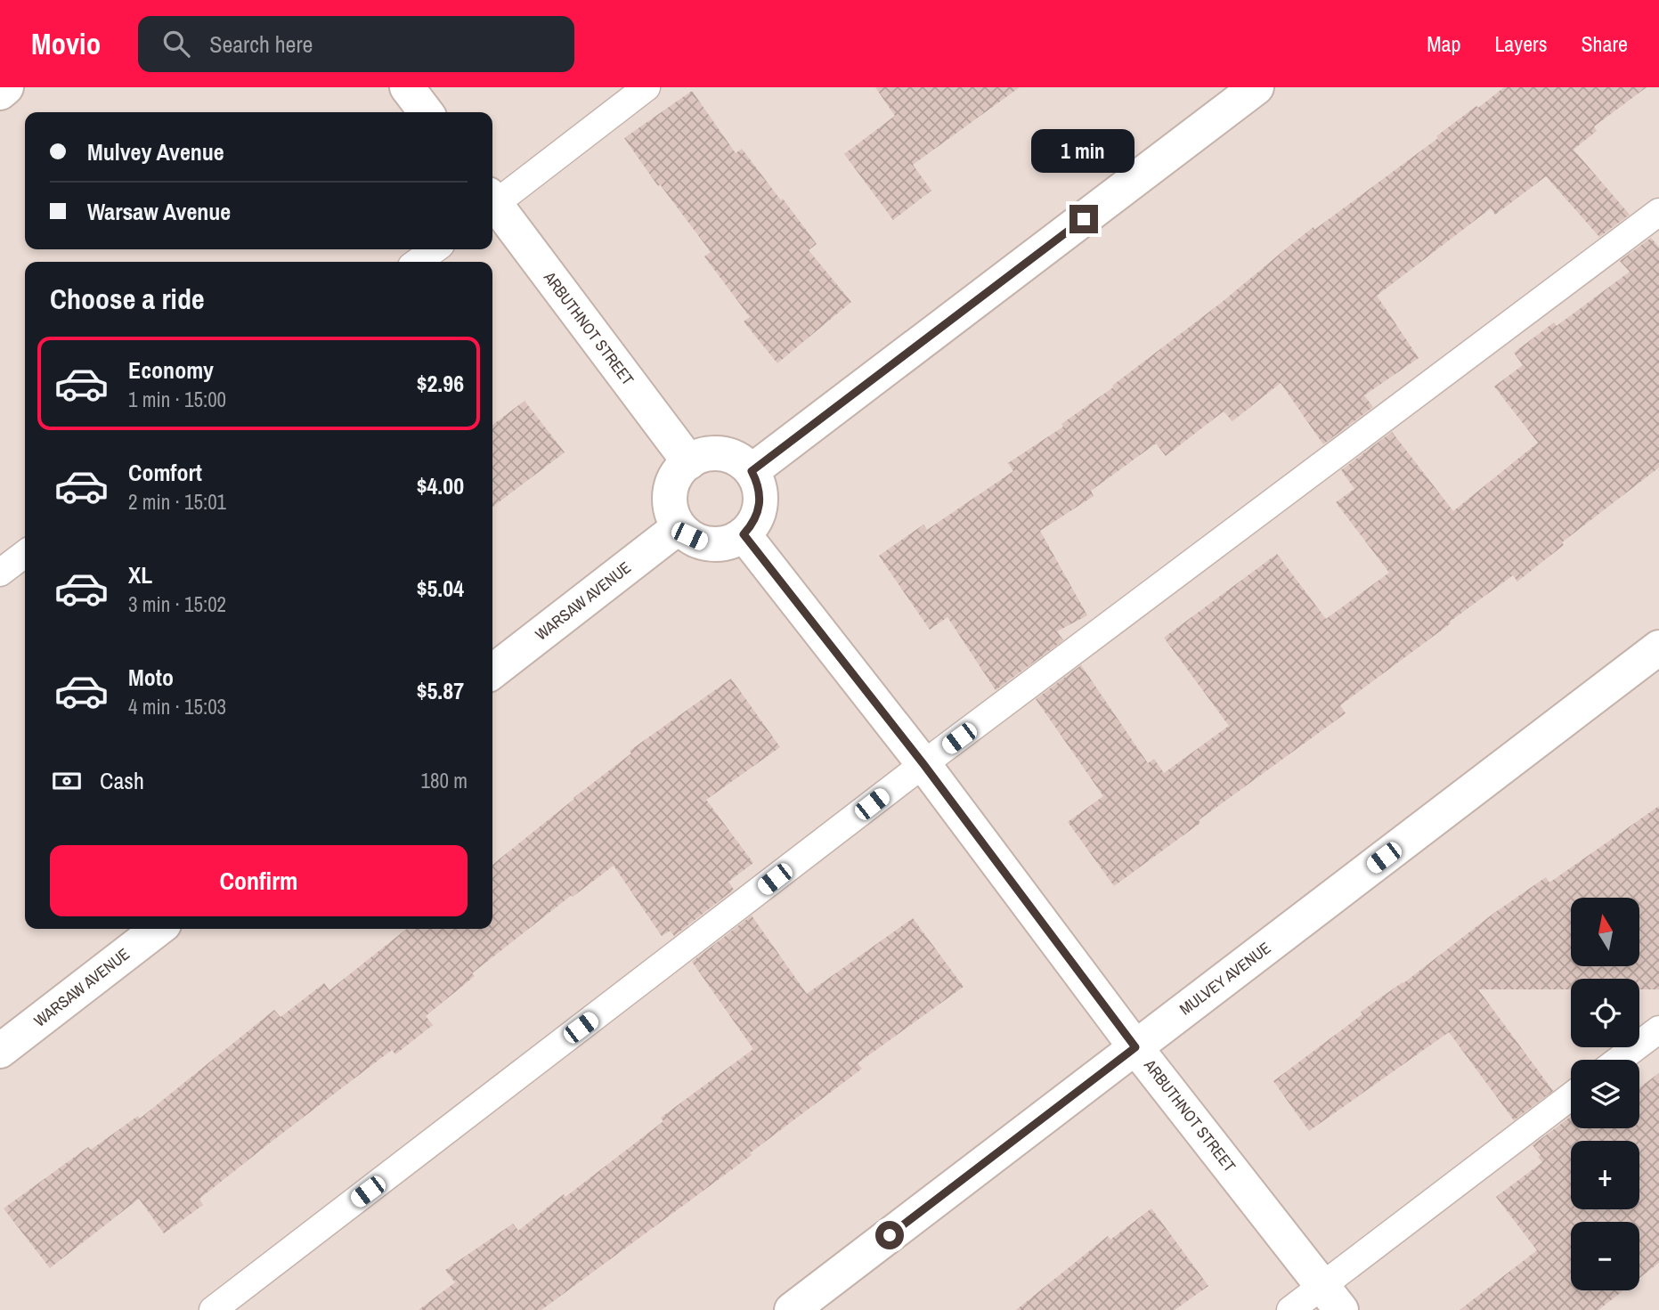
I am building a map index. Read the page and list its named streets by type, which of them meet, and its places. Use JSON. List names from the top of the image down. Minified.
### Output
{"streets":{"street":["ARBUTHNOT STREET","WARSAW AVENUE","MULVEY AVENUE"]},"crossings":[["ARBUTHNOT STREET","WARSAW AVENUE"],["ARBUTHNOT STREET","MULVEY AVENUE"]],"north":"top","page":{"header":"Movio","search":"Search here","nav":["Map","Layers","Share"],"banner":["Mulvey Avenue","Warsaw Avenue"],"bubble":"1 min","heading":"Choose a ride","list":[{"name":"Economy","note":"1 min · 15:00","value":"$2.96"},{"name":"Comfort","note":"2 min · 15:01","value":"$4.00"},{"name":"XL","note":"3 min · 15:02","value":"$5.04"},{"name":"Moto","note":"4 min · 15:03","value":"$5.87"}],"pay":["Cash","180 m"],"buttons":"Confirm","map_buttons":["+","−"]}}
